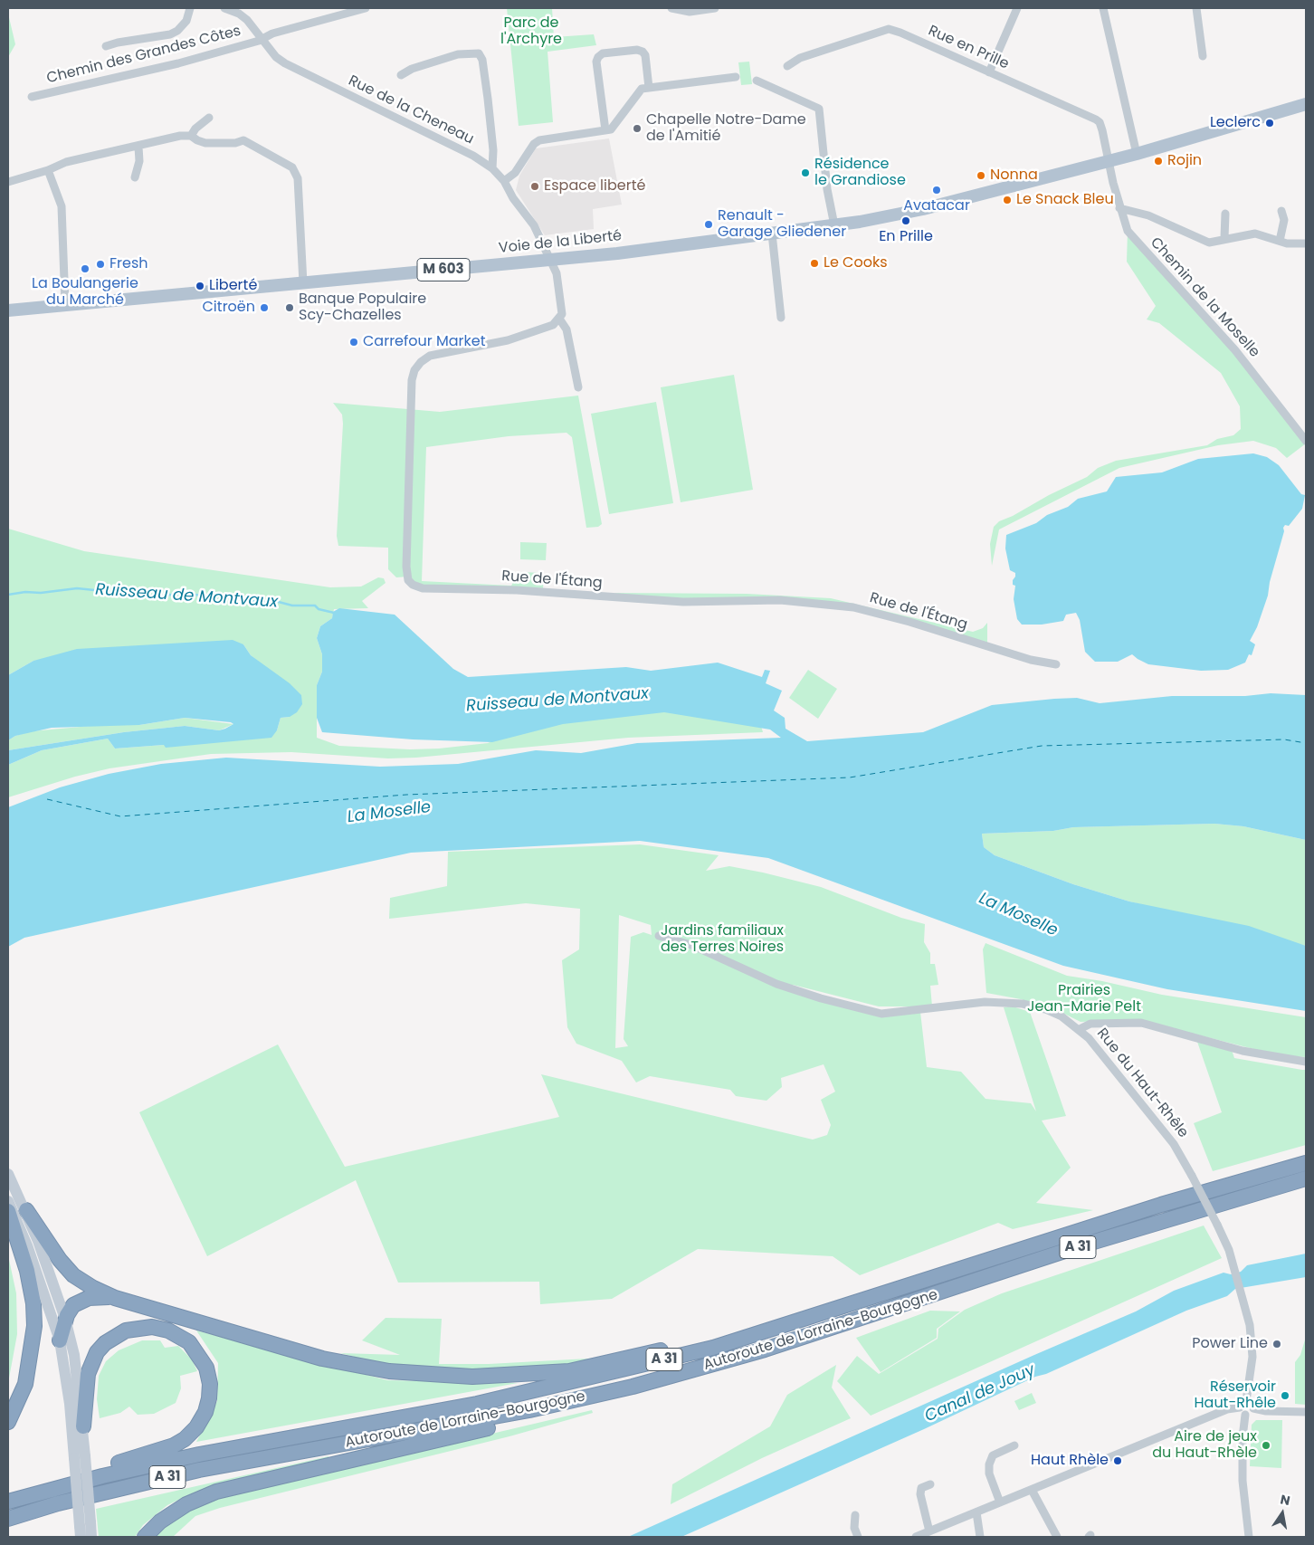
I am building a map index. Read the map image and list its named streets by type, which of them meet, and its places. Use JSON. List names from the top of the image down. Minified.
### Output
{"streets":{"highway":["A 31","Autoroute de Lorraine-Bourgogne"],"main road":["Voie de la Liberté","M 603"],"street":["Rue en Prille","Chemin des Grandes Côtes","Rue de la Cheneau","Chemin de la Moselle","Rue de l'Étang","Rue du Haut-Rhêle"]},"crossings":[["Rue en Prille","Voie de la Liberté"],["Rue en Prille","M 603"],["Rue en Prille","Chemin de la Moselle"],["Chemin des Grandes Côtes","Rue de la Cheneau"],["Rue de la Cheneau","Voie de la Liberté"],["Rue de la Cheneau","Rue de l'Étang"],["Voie de la Liberté","M 603"],["Voie de la Liberté","Chemin de la Moselle"],["M 603","Chemin de la Moselle"]],"water":["Ruisseau de Montvaux","La Moselle","Canal de Jouy"],"parks":["Parc de l'Archyre","Jardins familiaux des Terres Noires","Prairies Jean-Marie Pelt"],"places":["Leclerc","Chapelle Notre-Dame de l'Amitié","Rojin","Résidence le Grandiose","Nonna","Espace liberté","Avatacar","Le Snack Bleu","En Prille","Renault - Garage Gliedener","Le Cooks","Fresh","La Boulangerie du Marché","Liberté","Citroën","Banque Populaire Scy-Chazelles","Carrefour Market","Power Line","Réservoir Haut-Rhêle","Aire de jeux du Haut-Rhèle","Haut Rhèle"],"north":"top"}
